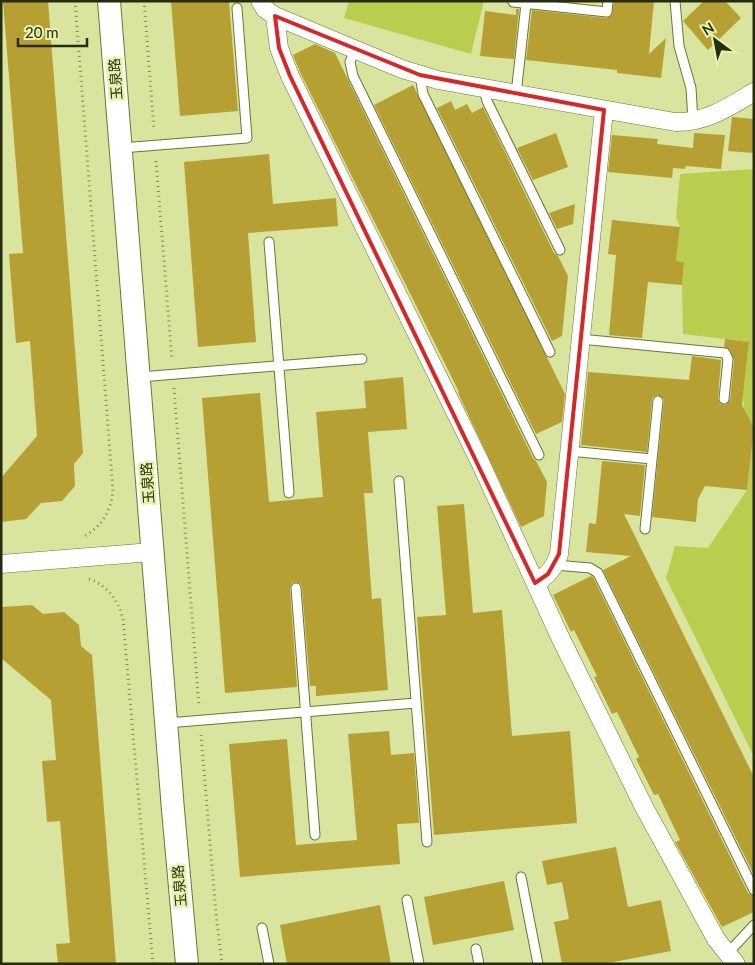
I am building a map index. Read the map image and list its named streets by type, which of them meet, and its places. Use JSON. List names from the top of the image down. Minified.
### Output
{"streets":{"street":["玉泉路"]},"scale_bar":"20 m","north":"top left"}
